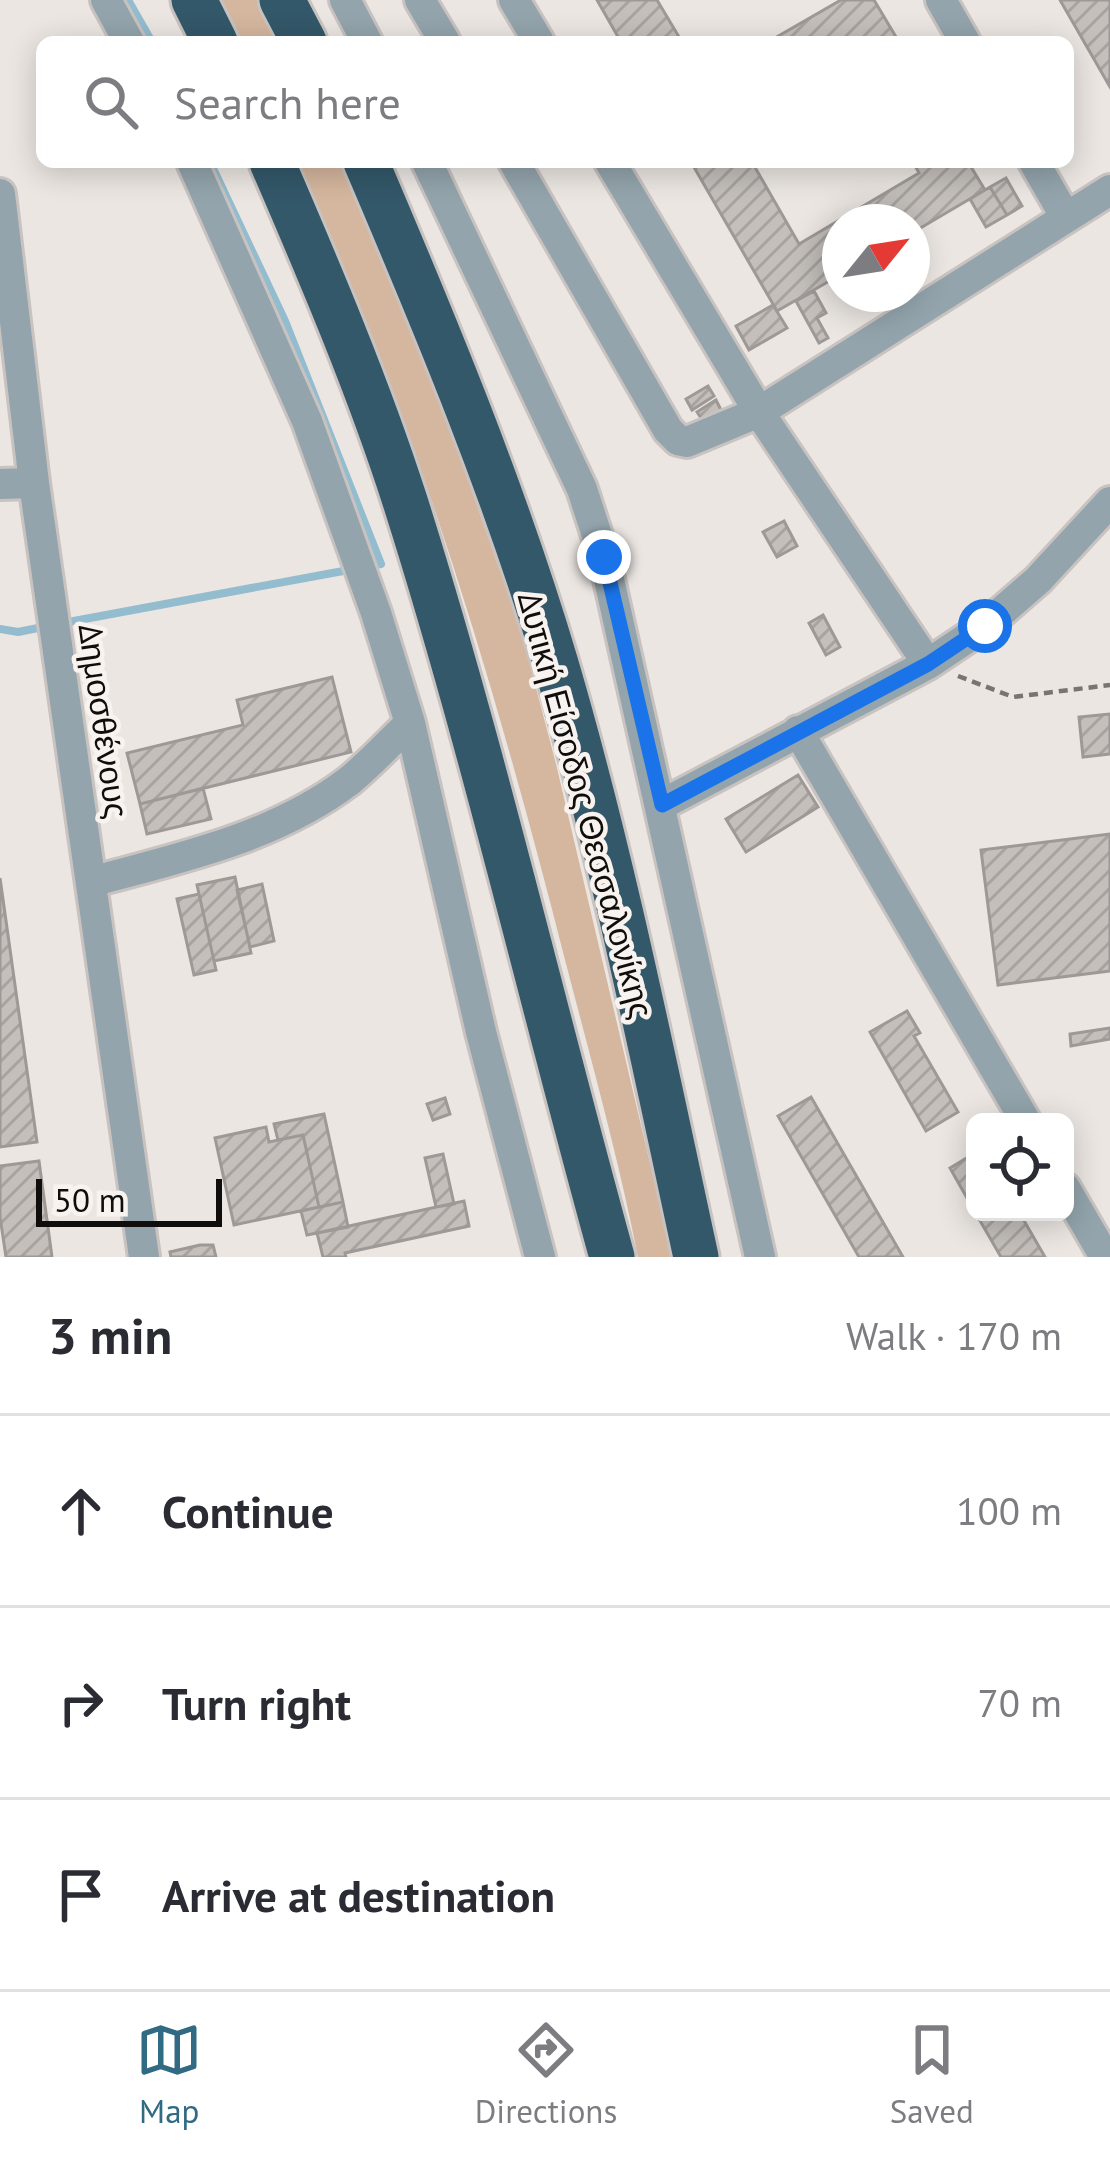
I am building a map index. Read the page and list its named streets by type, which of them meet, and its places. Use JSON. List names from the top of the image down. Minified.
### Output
{"streets":{"highway":["Δυτική Είσοδος Θεσσαλονίκης"],"street":["Δημοσθένους"]},"scale_bar":"50 m","north":"top right","page":{"search":"Search here","scale":"50 m","heading":["3 min","Walk · 170 m"],"list":[["Continue","100 m"],["Turn right","70 m"],"Arrive at destination"],"nav":["Map","Directions","Saved"]}}
